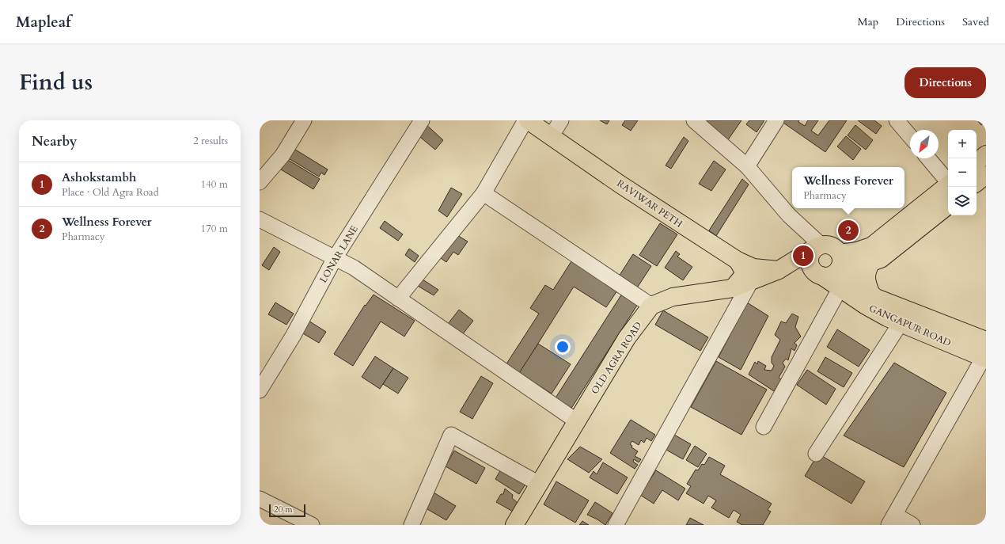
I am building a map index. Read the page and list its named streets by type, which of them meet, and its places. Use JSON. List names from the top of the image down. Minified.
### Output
{"streets":{"main road":["RAVIWAR PETH","GANGAPUR ROAD","OLD AGRA ROAD"],"street":["LONAR LANE"]},"scale_bar":"20 m","north":"bottom left","page":{"header":"Mapleaf","nav":["Map","Directions","Saved"],"title":"Find us","buttons":"Directions","heading":["Nearby","2 results"],"map_buttons":["+","−"],"list":[{"mark":"1","name":"Ashokstambh","note":"Place · Old Agra Road","value":"140 m"},{"mark":"2","name":"Wellness Forever","note":"Pharmacy","value":"170 m"}],"popup":["Wellness Forever","Pharmacy"],"pins":["2","1"],"scale":"20 m"}}
